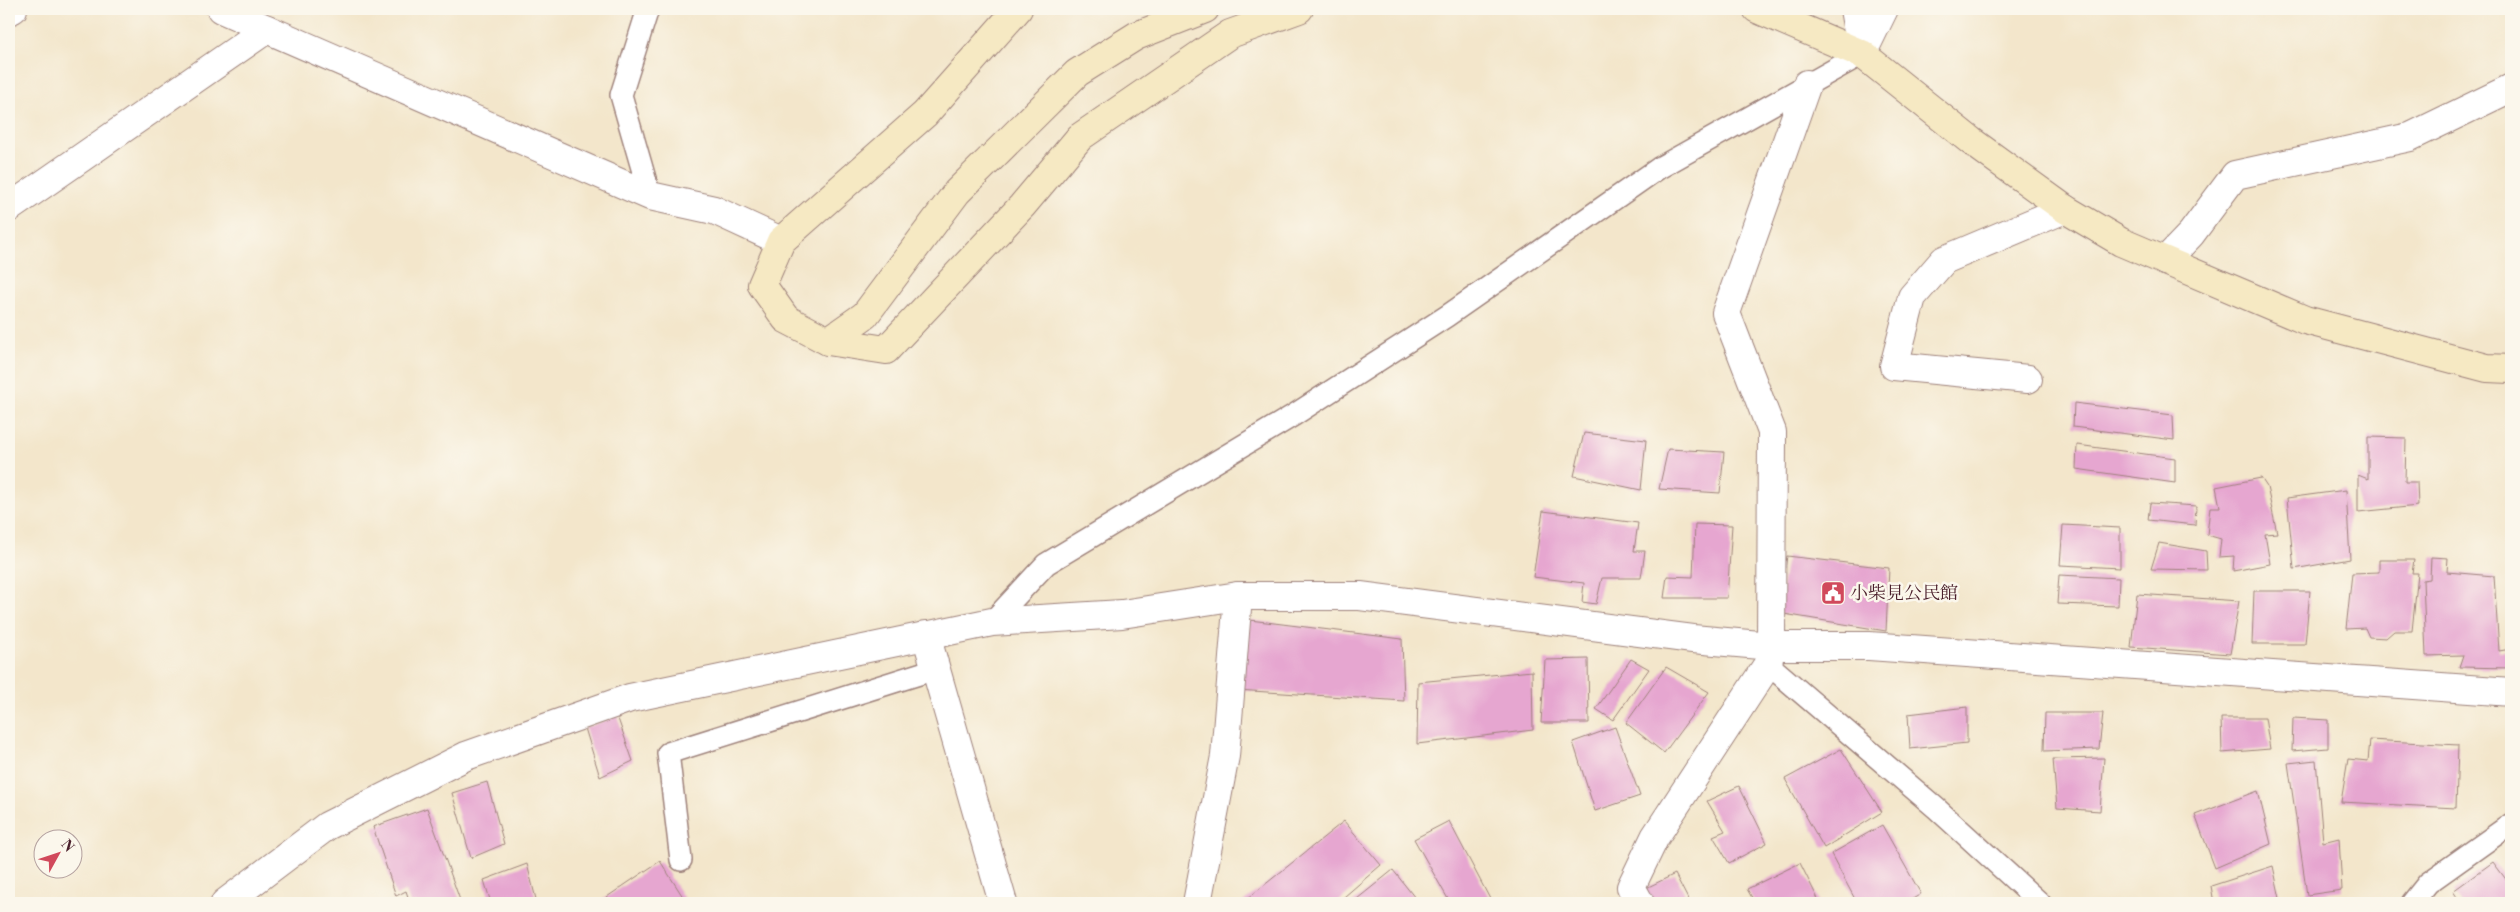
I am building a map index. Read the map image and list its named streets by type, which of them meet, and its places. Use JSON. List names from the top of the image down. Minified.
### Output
{"places":{"public building":["小柴見公民館"]},"north":"top right"}
